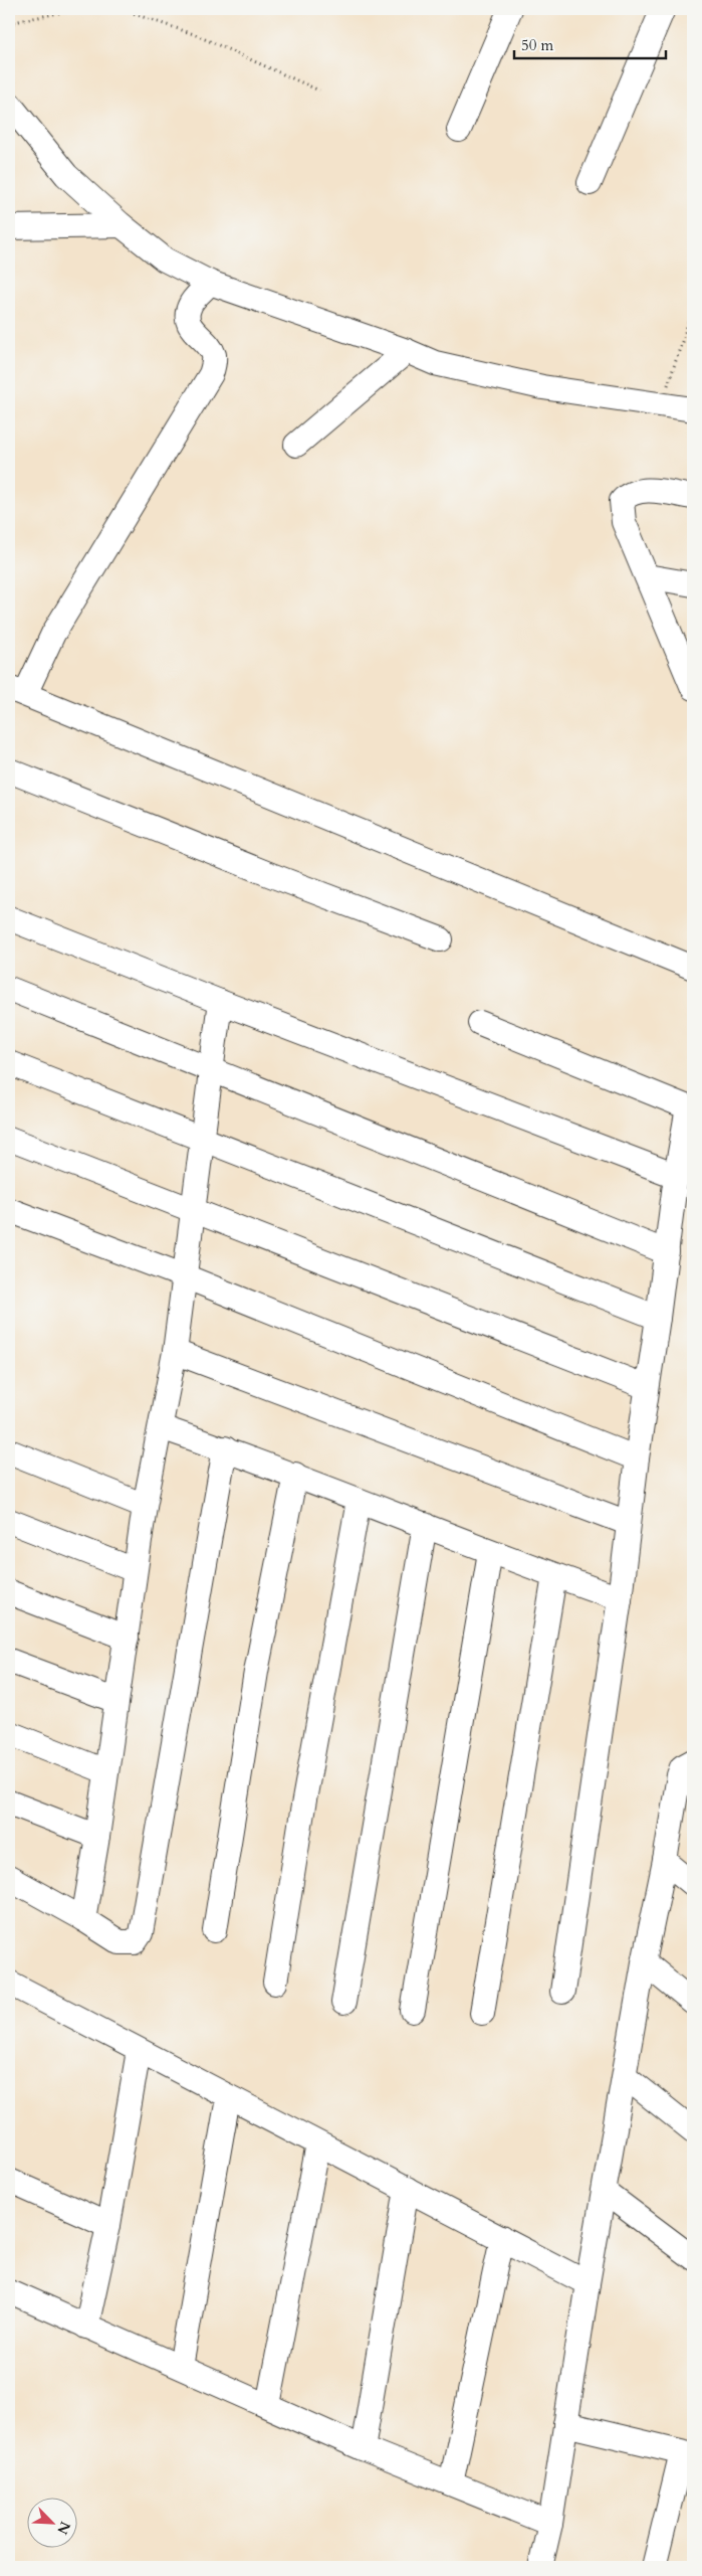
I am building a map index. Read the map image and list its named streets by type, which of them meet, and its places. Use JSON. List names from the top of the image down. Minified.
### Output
{"scale_bar":"50 m","north":"bottom right"}
